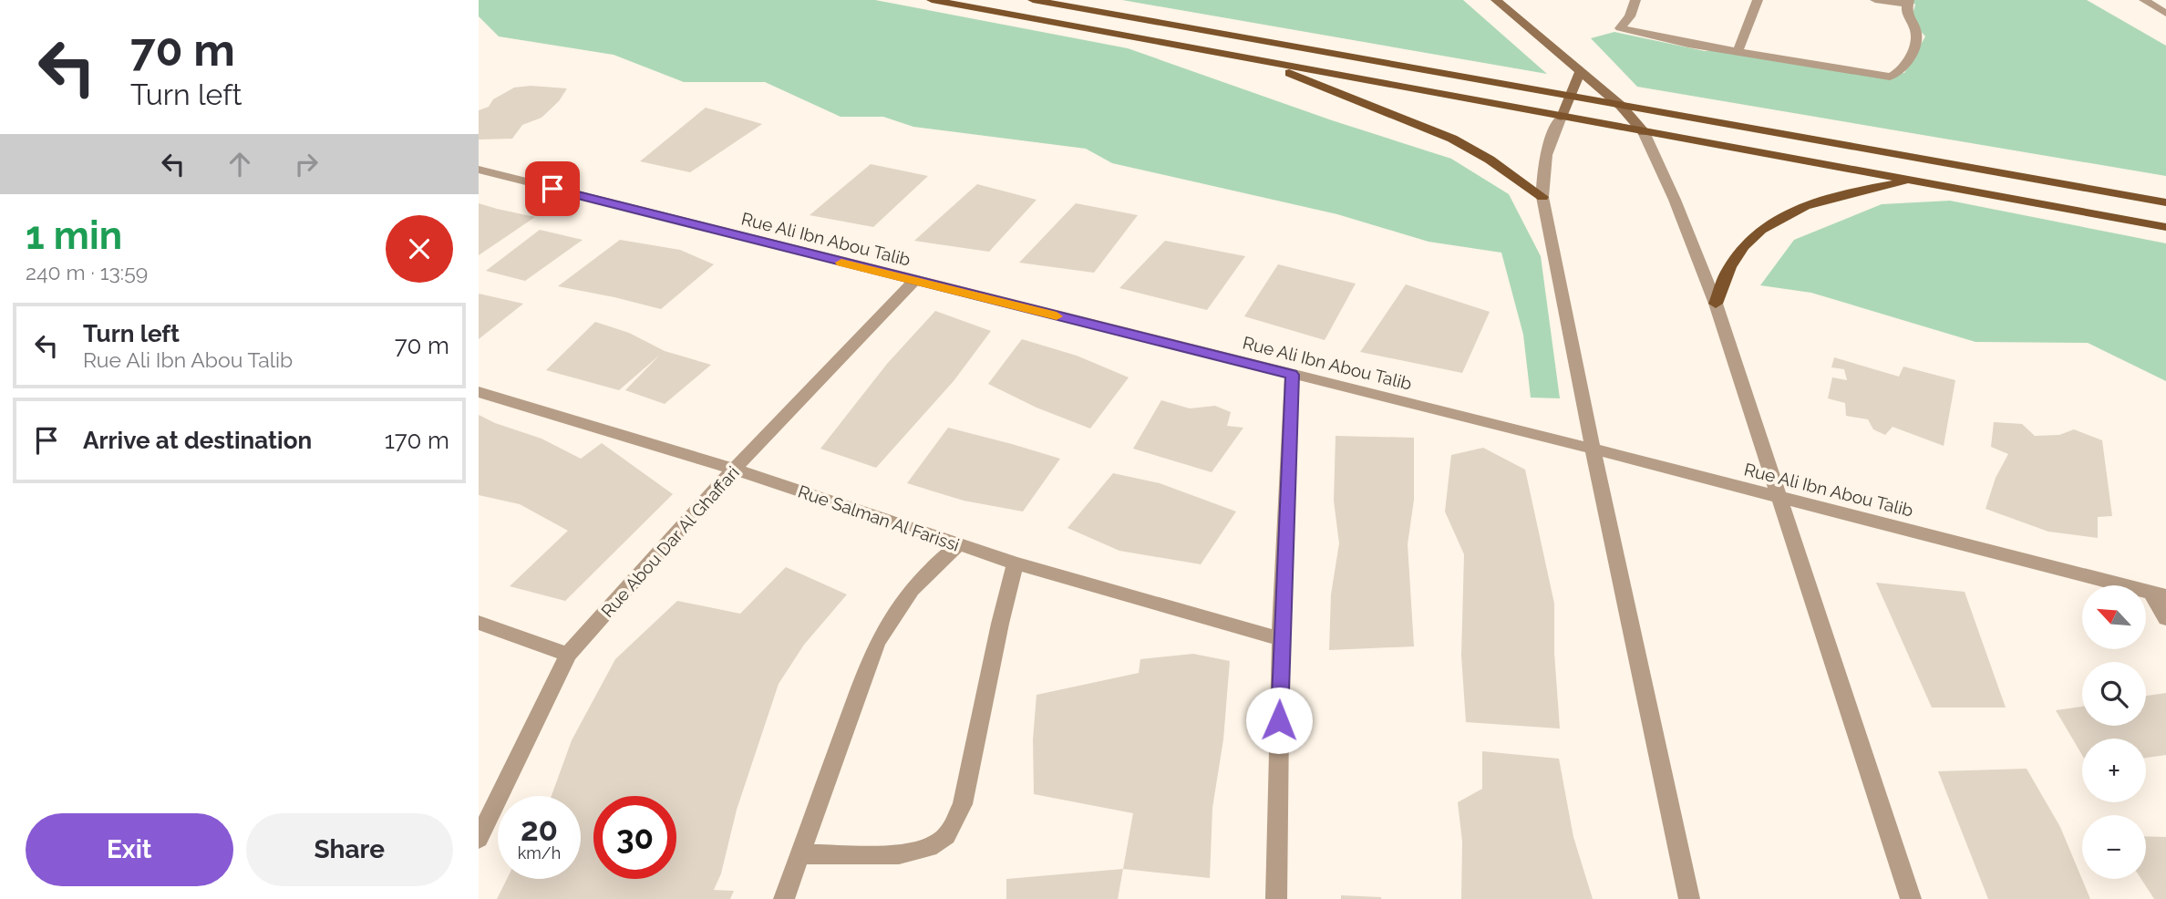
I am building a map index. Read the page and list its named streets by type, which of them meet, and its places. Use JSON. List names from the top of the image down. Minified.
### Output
{"streets":{"street":["Rue Ali Ibn Abou Talib","Rue Salman Al Farissi","Rue Abou Dar Al Ghaffari"]},"crossings":[["Rue Ali Ibn Abou Talib","Rue Abou Dar Al Ghaffari"],["Rue Salman Al Farissi","Rue Abou Dar Al Ghaffari"]],"north":"top left","page":{"turn":["70 m","Turn left"],"heading":["1 min","240 m · 13:59"],"list":[{"name":"Turn left","note":"Rue Ali Ibn Abou Talib","value":"70 m"},{"name":"Arrive at destination","value":"170 m"}],"map_buttons":["+","−"],"speed":"20 km/h","limit":"30","buttons":["Exit","Share"]}}
